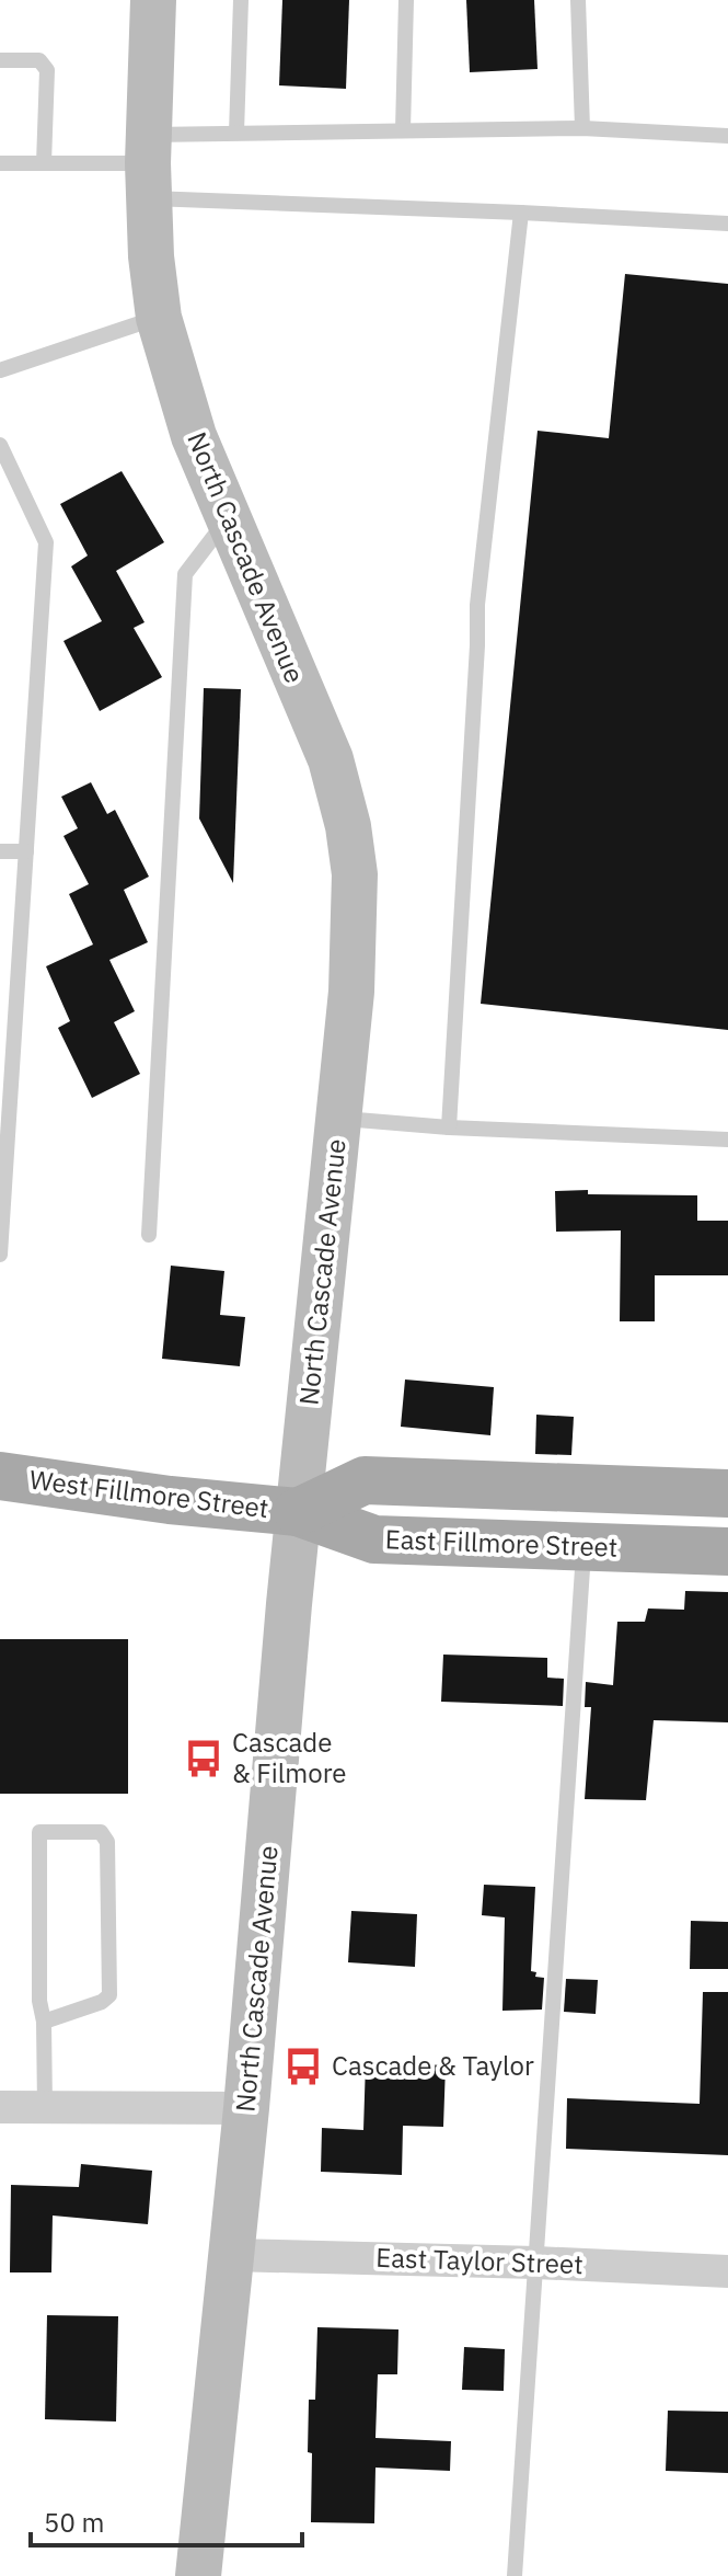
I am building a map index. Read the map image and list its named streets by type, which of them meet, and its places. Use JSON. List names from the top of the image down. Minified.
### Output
{"streets":{"main road":["West Fillmore Street","East Fillmore Street"],"street":["North Cascade Avenue","East Taylor Street"]},"crossings":[["North Cascade Avenue","West Fillmore Street"],["North Cascade Avenue","East Fillmore Street"],["North Cascade Avenue","East Taylor Street"],["West Fillmore Street","East Fillmore Street"]],"places":{"bus stop":["Cascade & Filmore","Cascade & Taylor"]},"scale_bar":"50 m"}
